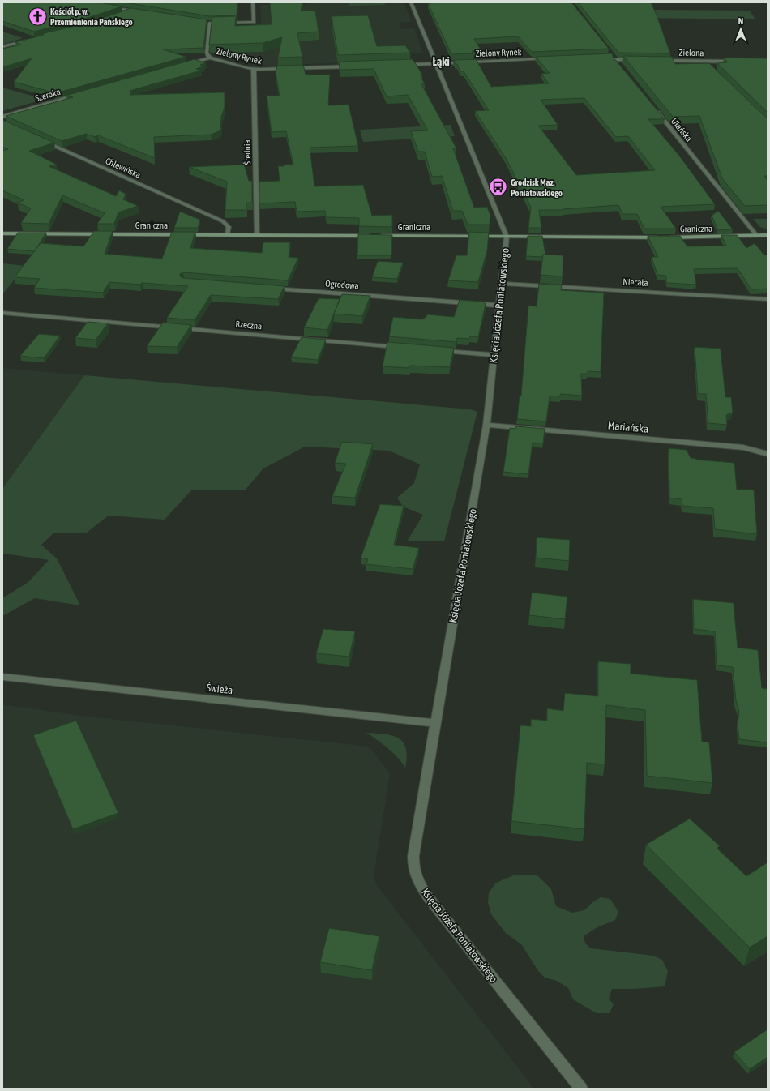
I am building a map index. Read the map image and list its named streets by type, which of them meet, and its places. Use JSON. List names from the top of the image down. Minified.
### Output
{"streets":{"street":["Zielony Rynek","Zielona","Szeroka","Ułańska","Średnia","Chlewińska","Graniczna","Niecała","Ogrodowa","Księcia Józefa Poniatowskiego","Rzeczna","Mariańska","Świeża"]},"crossings":[["Zielony Rynek","Średnia"],["Zielony Rynek","Księcia Józefa Poniatowskiego"],["Ułańska","Graniczna"],["Średnia","Graniczna"],["Chlewińska","Graniczna"],["Graniczna","Księcia Józefa Poniatowskiego"],["Niecała","Księcia Józefa Poniatowskiego"],["Ogrodowa","Księcia Józefa Poniatowskiego"],["Księcia Józefa Poniatowskiego","Mariańska"],["Księcia Józefa Poniatowskiego","Świeża"]],"districts":["Łąki"],"places":{"church":["Kościół p. w. Przemienienia Pańskiego"],"bus stop":["Grodzisk Maz. Poniatowskiego"]},"north":"top"}
